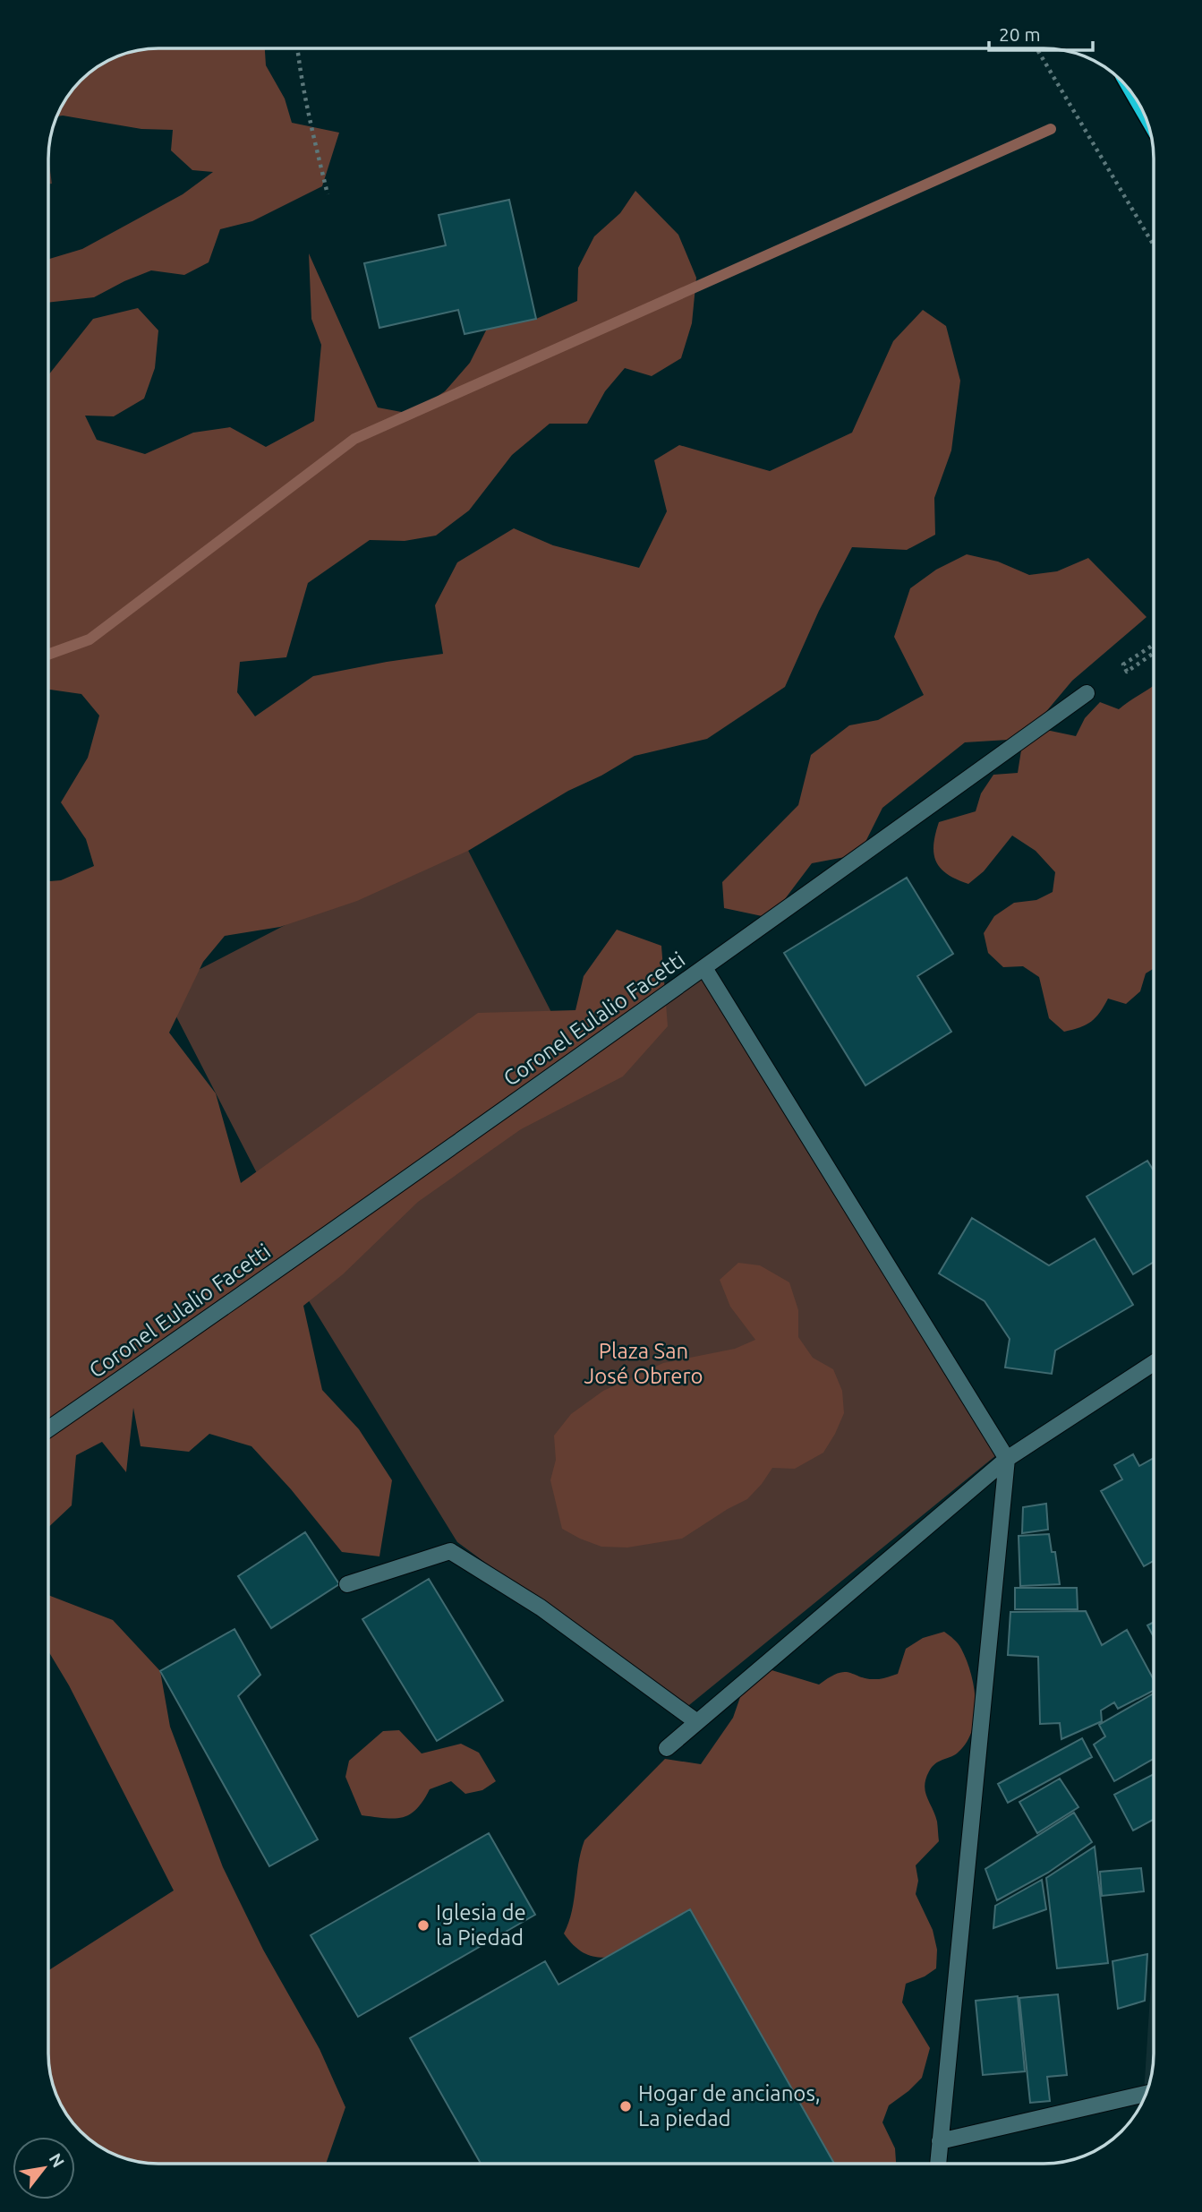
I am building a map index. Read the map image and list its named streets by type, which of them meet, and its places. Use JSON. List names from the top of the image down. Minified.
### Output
{"streets":{"street":["Coronel Eulalio Facetti"]},"parks":["Plaza San José Obrero"],"places":["Iglesia de la Piedad","Hogar de ancianos, La piedad"],"scale_bar":"20 m","north":"top right"}
